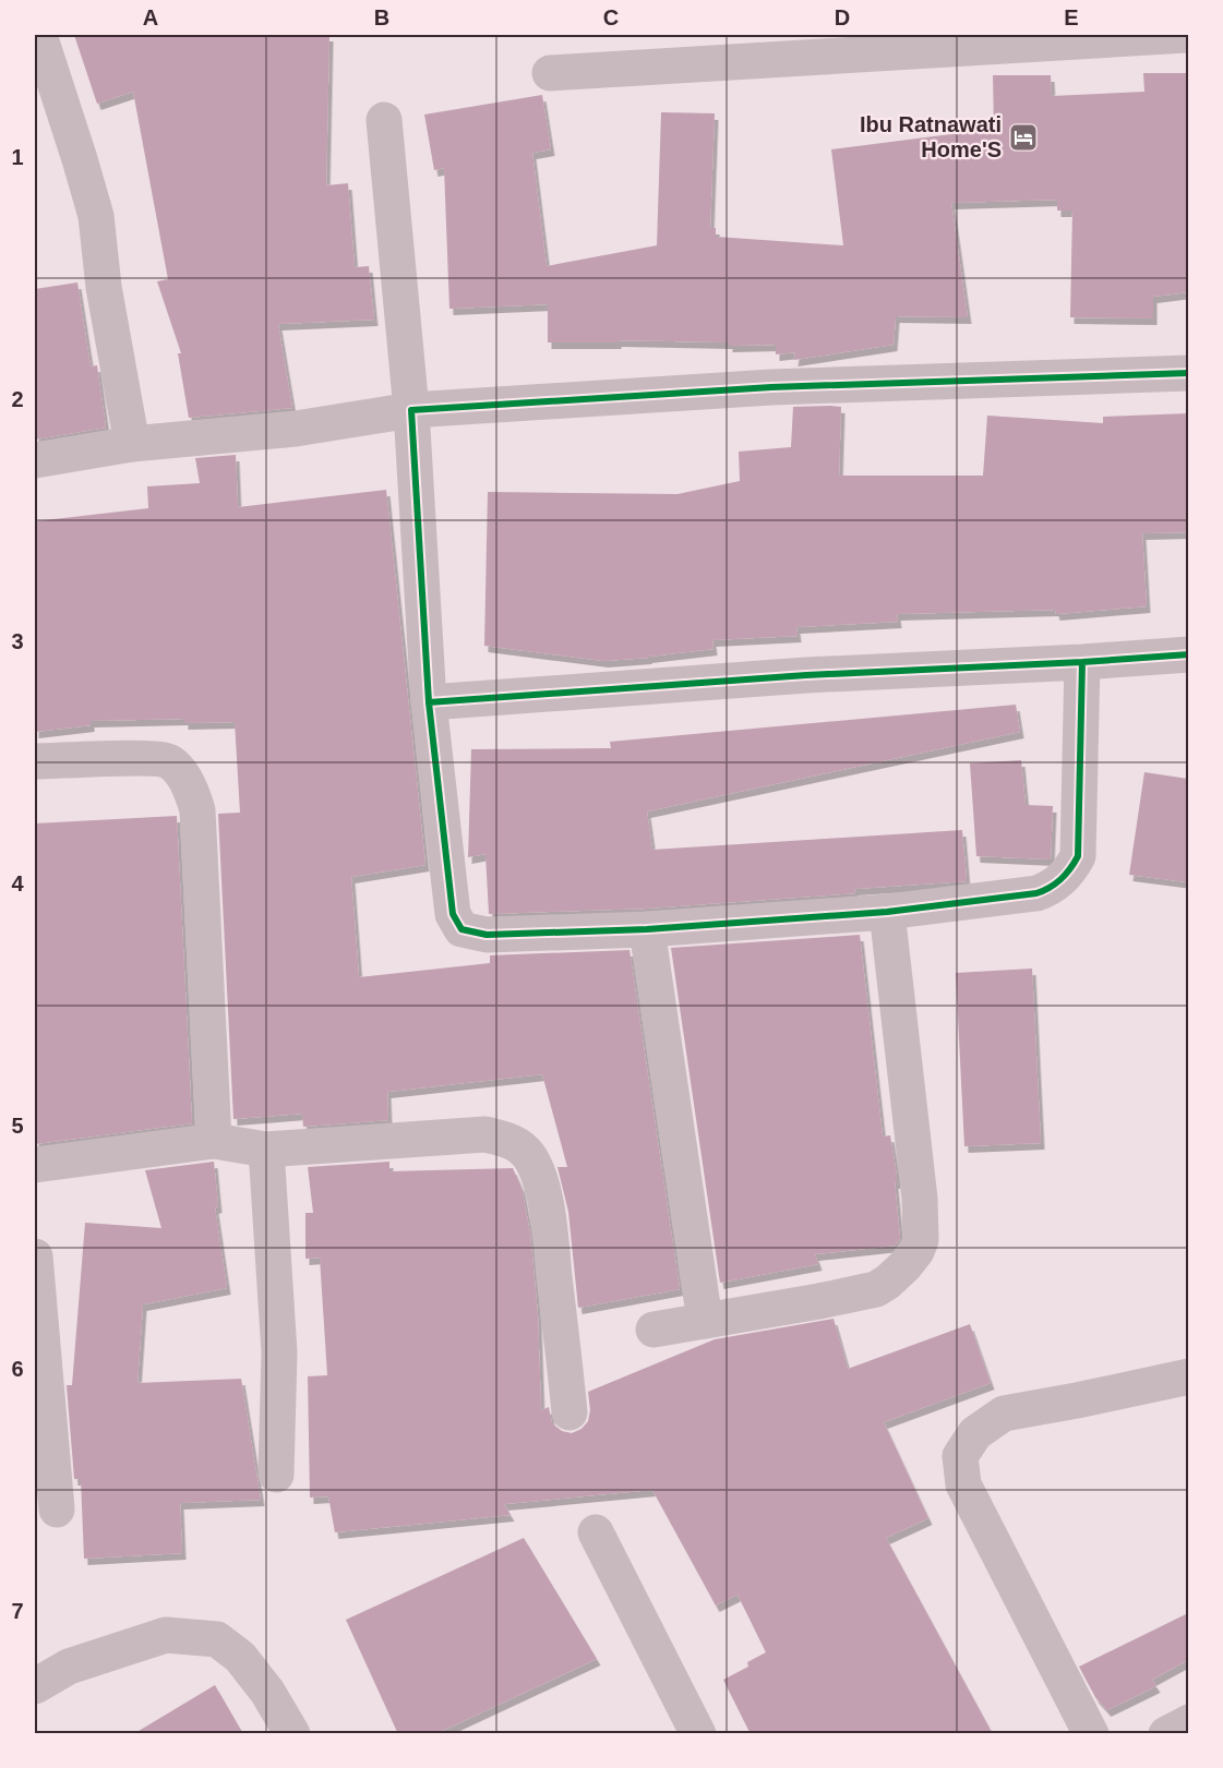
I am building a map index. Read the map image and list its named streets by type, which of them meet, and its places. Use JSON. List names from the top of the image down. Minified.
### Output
{"places":{"hotel":["Ibu Ratnawati Home'S"]},"grid":{"columns":["A","B","C","D","E"],"rows":["1","2","3","4","5","6","7"]}}
